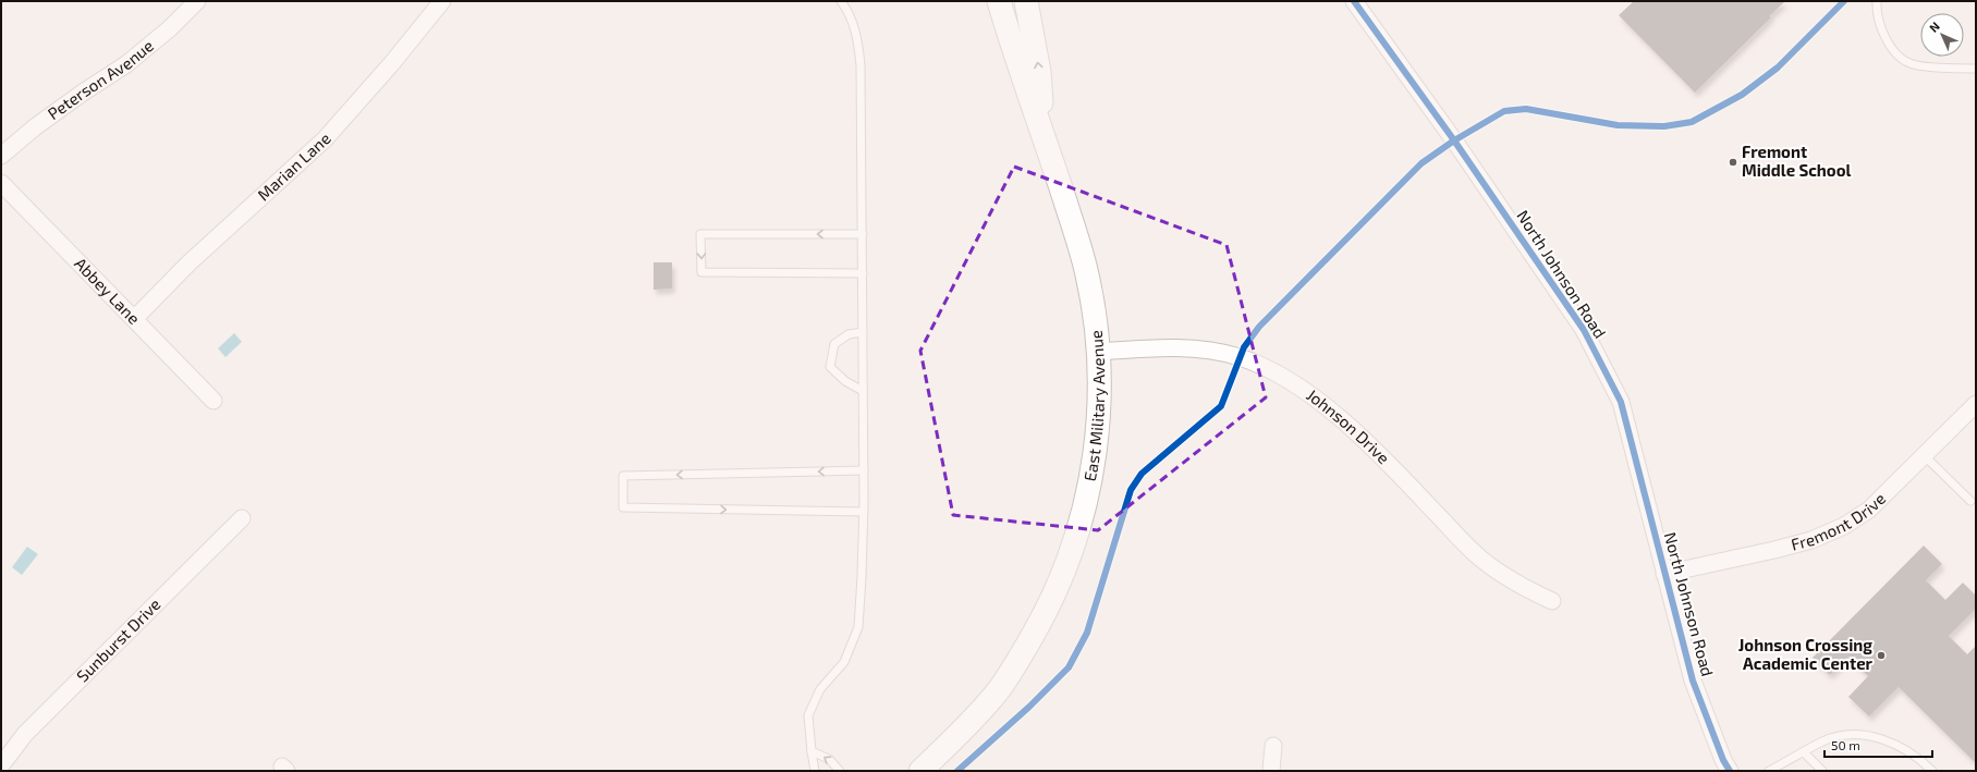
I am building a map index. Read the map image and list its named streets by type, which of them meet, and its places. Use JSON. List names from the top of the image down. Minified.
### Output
{"streets":{"main road":["East Military Avenue"],"street":["Peterson Avenue","Marian Lane","North Johnson Road","Abbey Lane","Johnson Drive","Fremont Drive","Sunburst Drive"]},"crossings":[["Marian Lane","Abbey Lane"],["North Johnson Road","Fremont Drive"],["East Military Avenue","Johnson Drive"]],"places":["Fremont Middle School","Johnson Crossing Academic Center"],"scale_bar":"50 m","north":"top left"}
